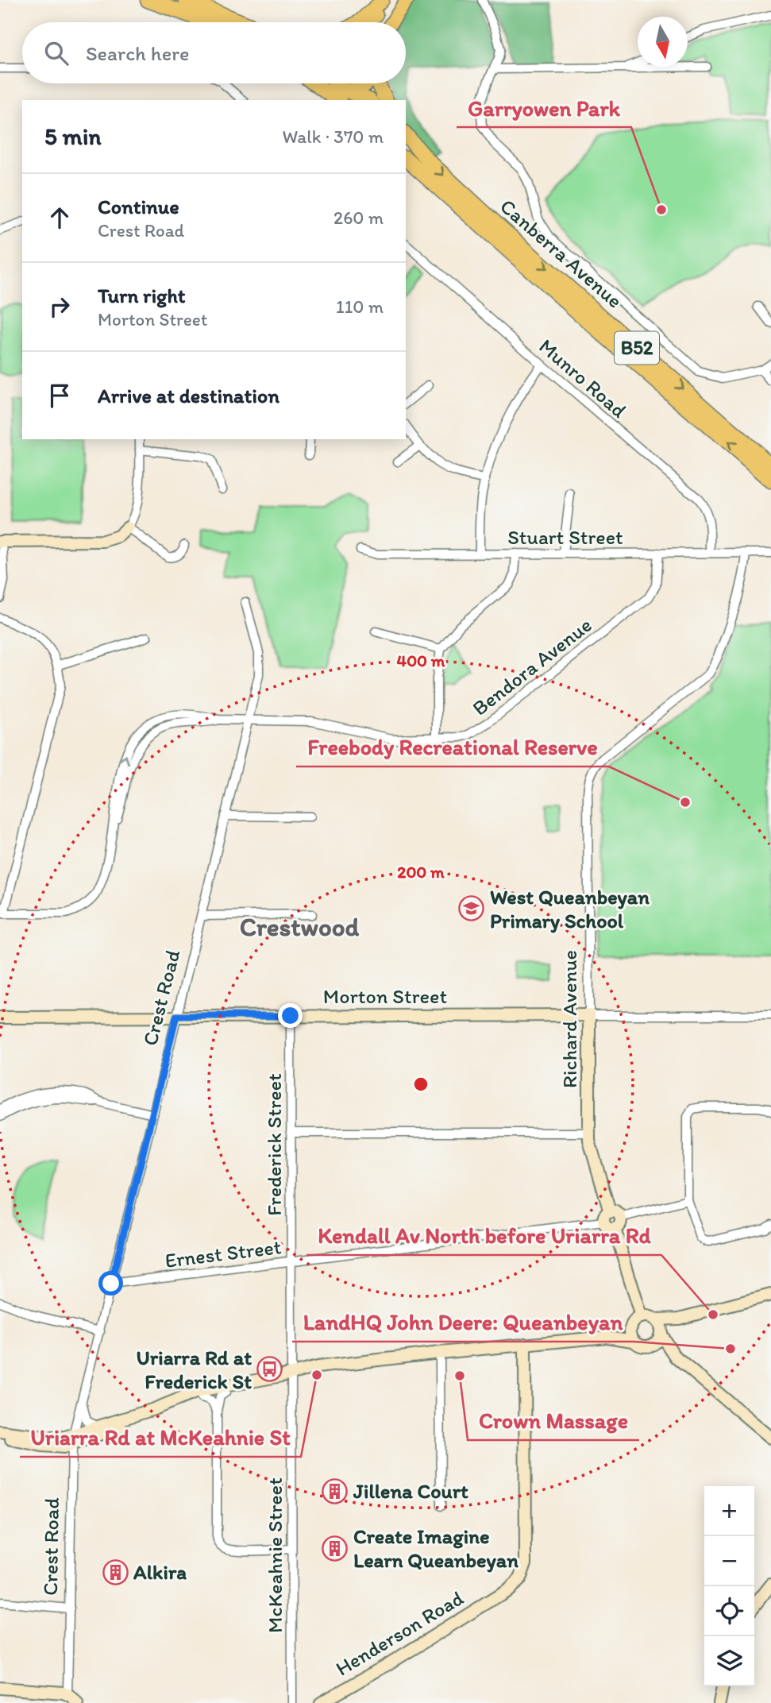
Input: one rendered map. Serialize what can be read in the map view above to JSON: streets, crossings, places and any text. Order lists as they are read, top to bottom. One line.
{"streets":{"highway":["Canberra Avenue","B52"],"street":["Munro Road","Stuart Street","Bendora Avenue","Morton Street","Crest Road","Richard Avenue","Frederick Street","Ernest Street","McKeahnie Street","Henderson Road"]},"crossings":[["Munro Road","Stuart Street"],["Stuart Street","Bendora Avenue"],["Stuart Street","Richard Avenue"],["Bendora Avenue","Crest Road"],["Morton Street","Crest Road"],["Morton Street","Richard Avenue"],["Morton Street","Frederick Street"],["Crest Road","Ernest Street"],["Richard Avenue","Ernest Street"],["Frederick Street","Ernest Street"],["Frederick Street","McKeahnie Street"]],"districts":["Crestwood"],"places":{"other":["Garryowen Park","Freebody Recreational Reserve","Kendall Av North before Uriarra Rd","LandHQ John Deere: Queanbeyan","Uriarra Rd at McKeahnie St","Crown Massage"],"school or university":["West Queanbeyan Primary School"],"bus stop":["Uriarra Rd at Frederick St"],"building":["Jillena Court","Create Imagine Learn Queanbeyan","Alkira"]},"north":"bottom","page":{"search":"Search here","heading":["5 min","Walk · 370 m"],"list":[["Continue","Crest Road","260 m"],["Turn right","Morton Street","110 m"],"Arrive at destination"],"map_buttons":["+","−"]},"rings":["400 m","200 m"]}
